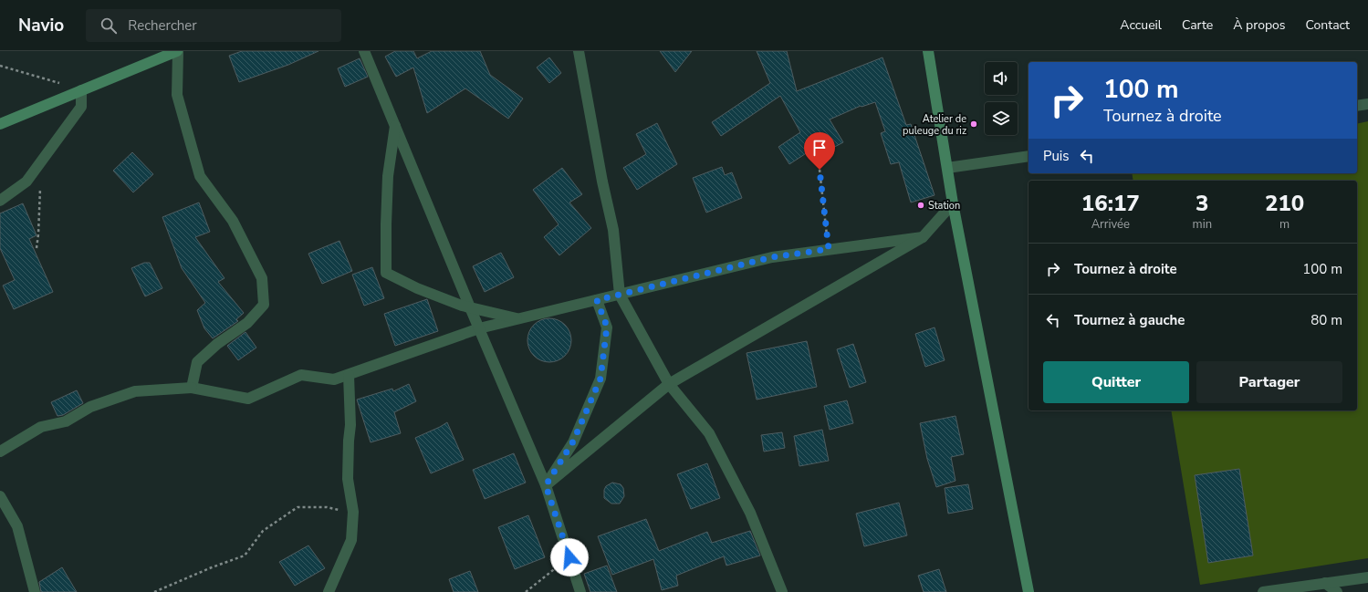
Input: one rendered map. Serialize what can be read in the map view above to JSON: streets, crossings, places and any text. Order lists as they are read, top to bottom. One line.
{"places":["Atelier de puleuge du riz","Station"],"page":{"header":"Navio","search":"Rechercher","nav":["Accueil","Carte","À propos","Contact"],"turn":["100 m","Tournez à droite"],"then":"Puis","eta":["16:17","Arrivée","3","min","210","m"],"list":[{"name":"Tournez à droite","value":"100 m"},{"name":"Tournez à gauche","value":"80 m"}],"buttons":["Quitter","Partager"]}}
